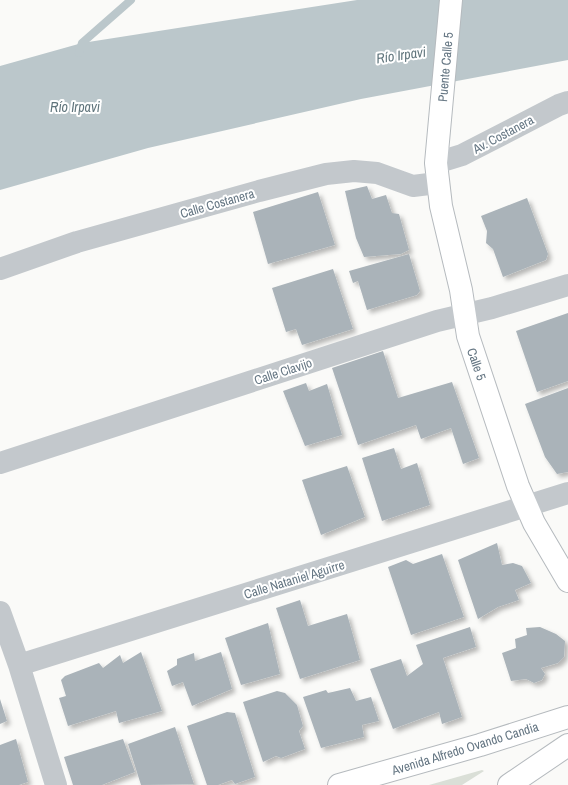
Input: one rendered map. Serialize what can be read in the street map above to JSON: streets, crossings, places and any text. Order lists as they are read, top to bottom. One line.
{"streets":{"main road":["Puente Calle 5","Calle 5","Avenida Alfredo Ovando Candia"],"street":["Av. Costanera","Calle Costanera","Calle Clavijo","Calle Nataniel Aguirre"]},"crossings":[["Puente Calle 5","Calle 5"],["Av. Costanera","Calle Costanera"],["Av. Costanera","Calle 5"],["Calle Costanera","Calle 5"],["Calle 5","Calle Clavijo"],["Calle 5","Calle Nataniel Aguirre"]],"water":["Río Irpavi"]}
